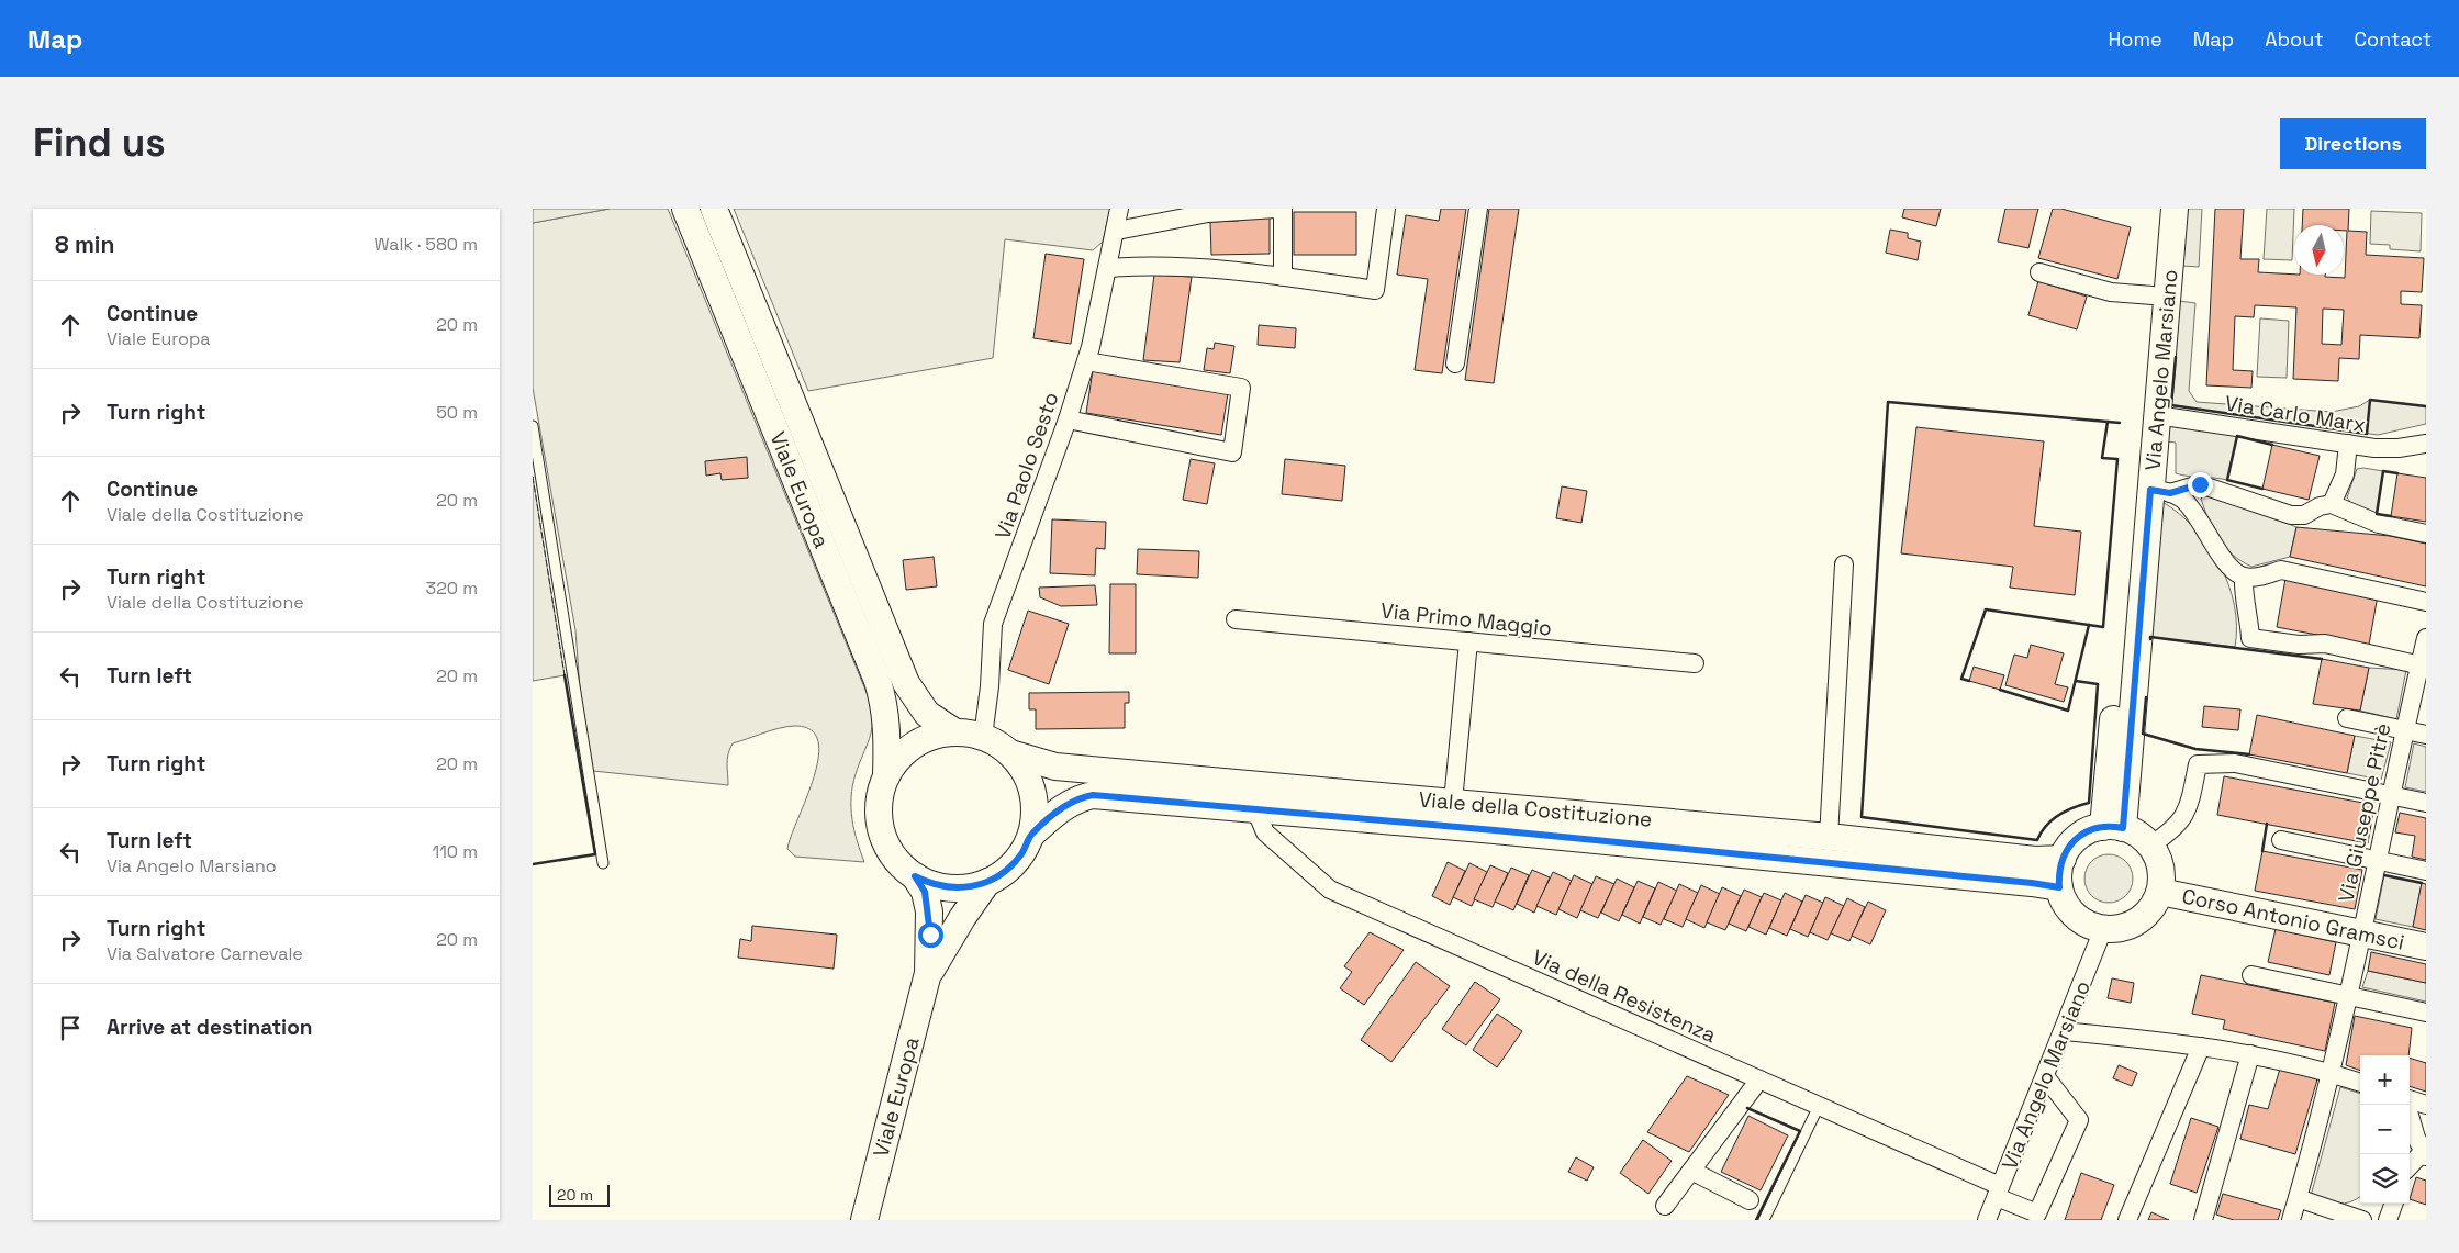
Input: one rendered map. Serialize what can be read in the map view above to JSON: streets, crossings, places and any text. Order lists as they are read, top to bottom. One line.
{"streets":{"street":["Via Angelo Marsiano","Via Carlo Marx","Via Paolo Sesto","Viale Europa","Via Primo Maggio","Viale della Costituzione","Via Giuseppe Pitrè","Corso Antonio Gramsci","Via della Resistenza"]},"crossings":[["Via Angelo Marsiano","Via Carlo Marx"],["Via Angelo Marsiano","Viale della Costituzione"],["Via Angelo Marsiano","Corso Antonio Gramsci"],["Via Angelo Marsiano","Via della Resistenza"],["Via Paolo Sesto","Viale Europa"],["Via Paolo Sesto","Viale della Costituzione"],["Viale Europa","Viale della Costituzione"],["Viale della Costituzione","Corso Antonio Gramsci"],["Viale della Costituzione","Via della Resistenza"],["Via Giuseppe Pitrè","Corso Antonio Gramsci"]],"scale_bar":"20 m","north":"bottom","page":{"header":"Map","nav":["Home","Map","About","Contact"],"buttons":"Directions","title":"Find us","heading":["8 min","Walk · 580 m"],"list":[["Continue","Viale Europa","20 m"],["Turn right","50 m"],["Continue","Viale della Costituzione","20 m"],["Turn right","Viale della Costituzione","320 m"],["Turn left","20 m"],["Turn right","20 m"],["Turn left","Via Angelo Marsiano","110 m"],["Turn right","Via Salvatore Carnevale","20 m"],"Arrive at destination"],"map_buttons":["+","−"],"scale":"20 m"}}
